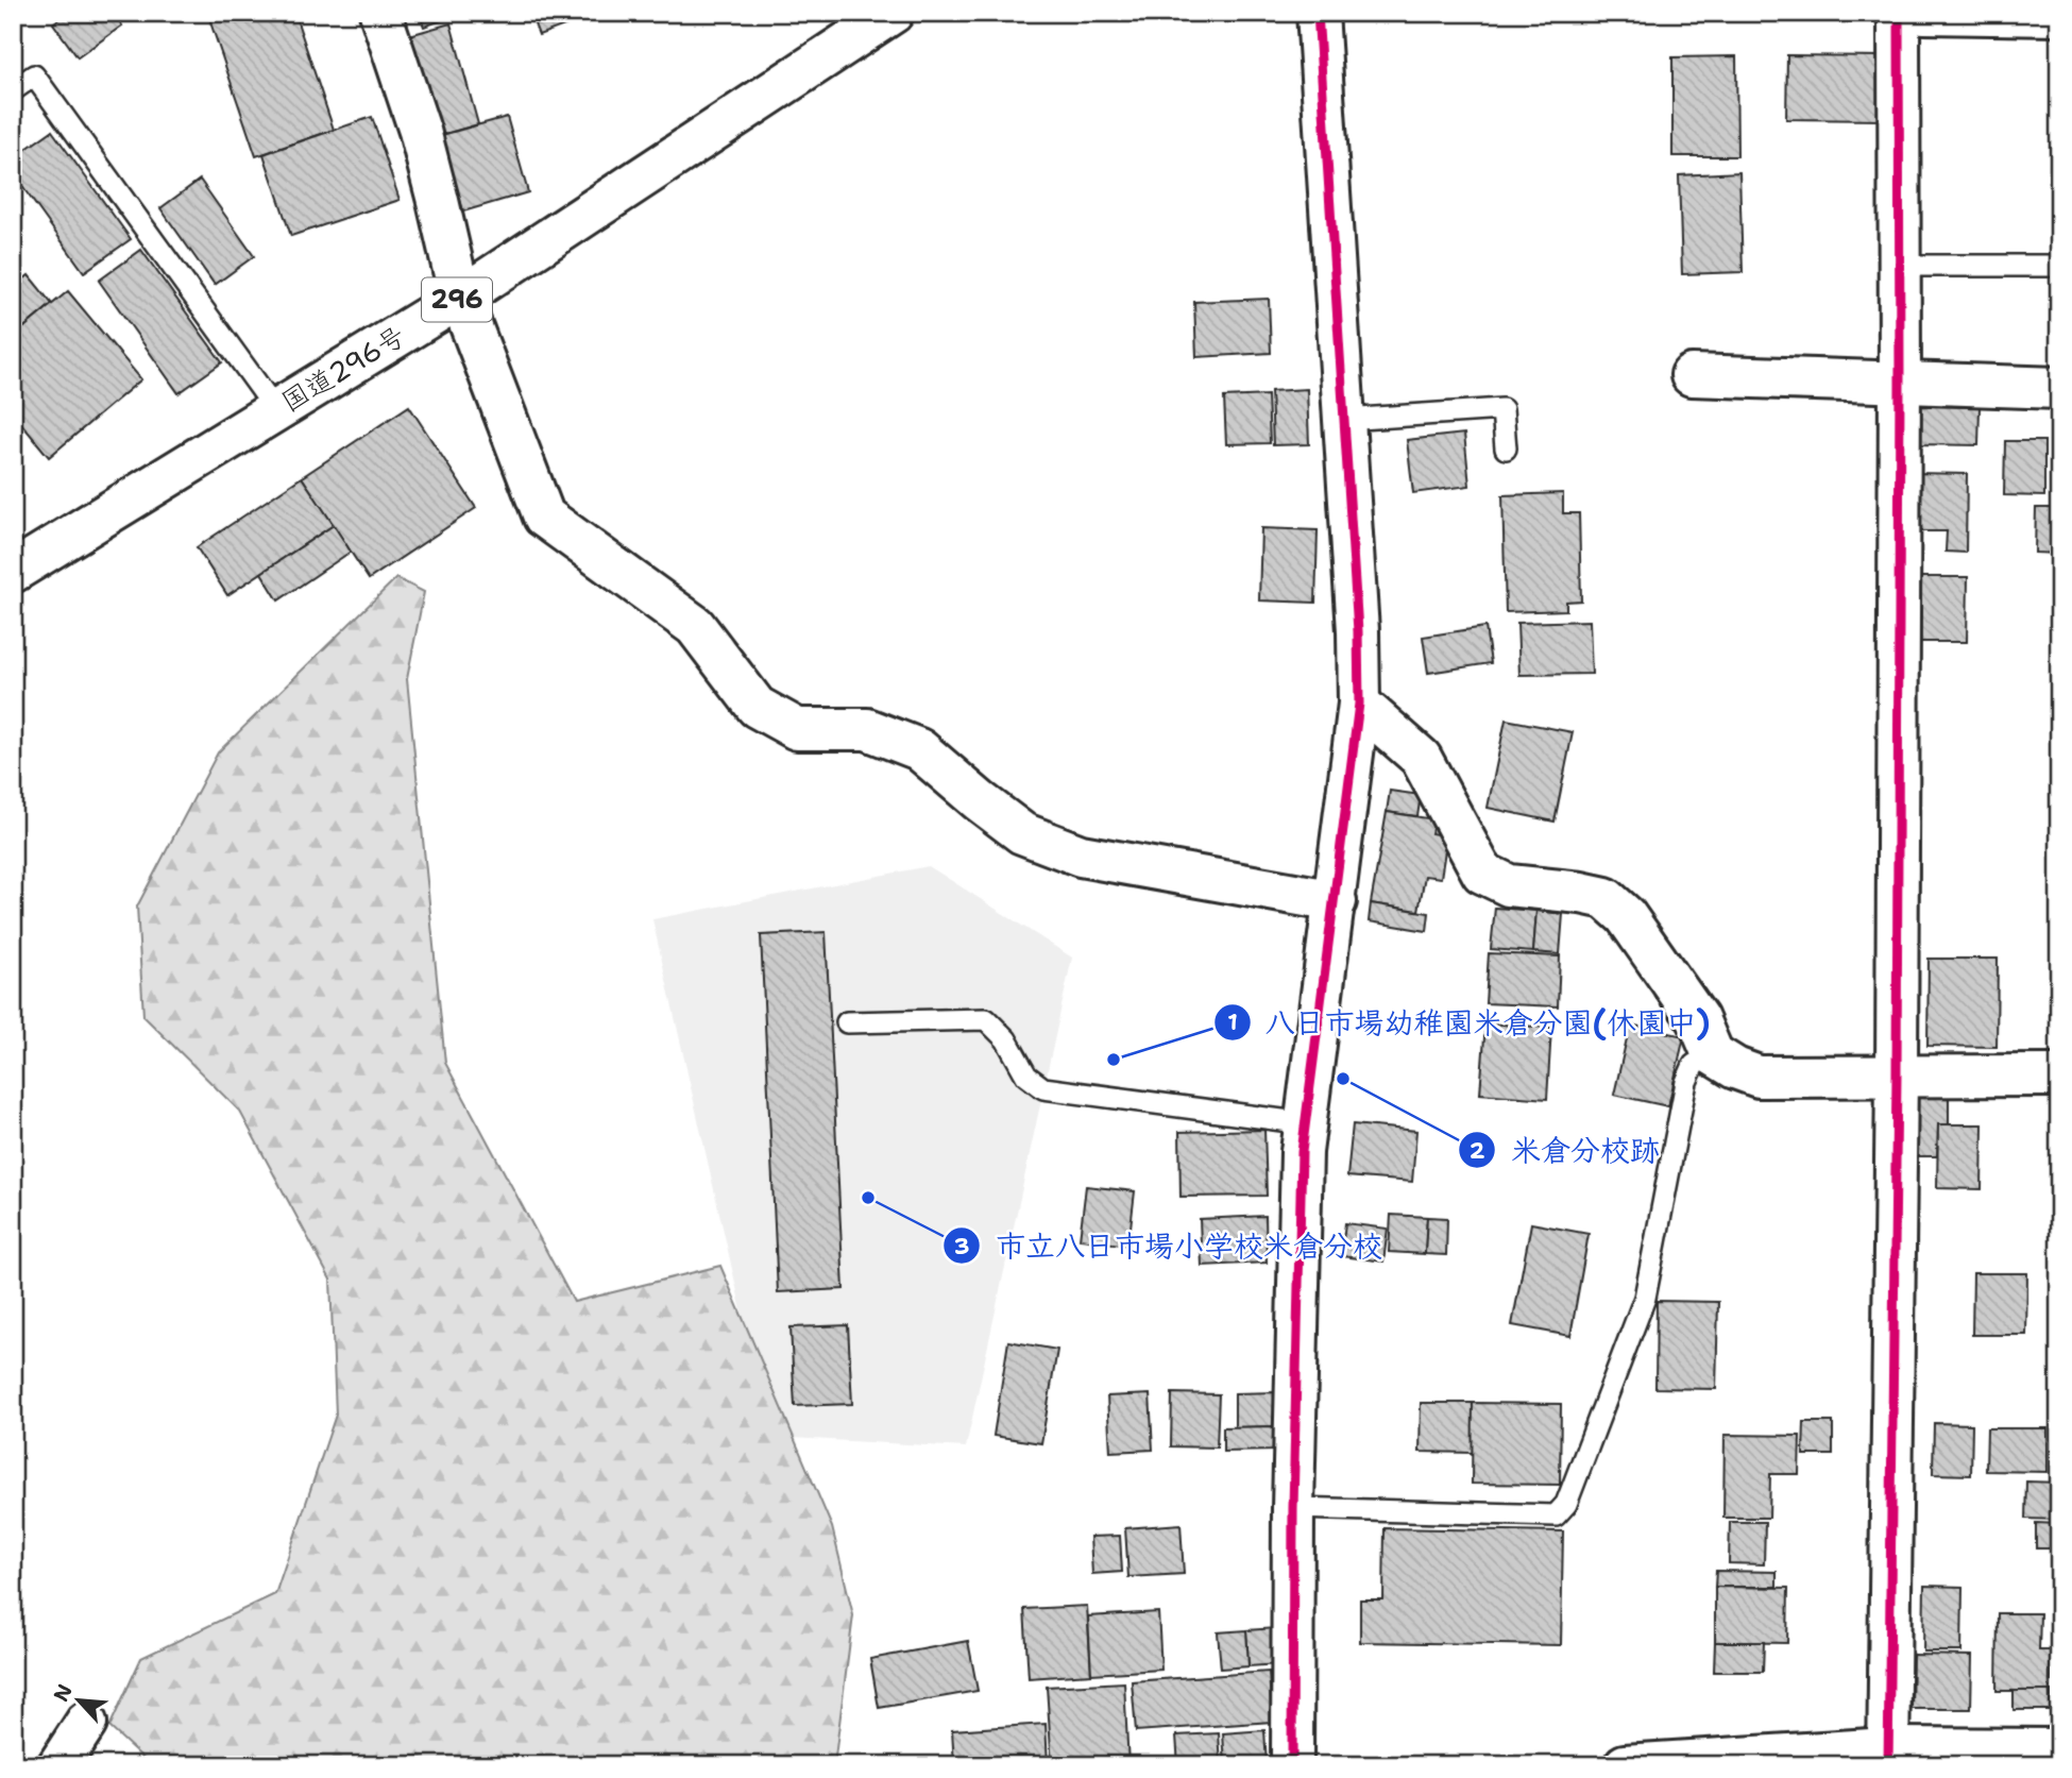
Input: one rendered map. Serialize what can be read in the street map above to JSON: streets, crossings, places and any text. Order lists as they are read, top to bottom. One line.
{"streets":{"main road":["296","国道296号"]},"places":["八日市場幼稚園米倉分園(休園中)","米倉分校跡","市立八日市場小学校米倉分校"],"north":"top left"}
